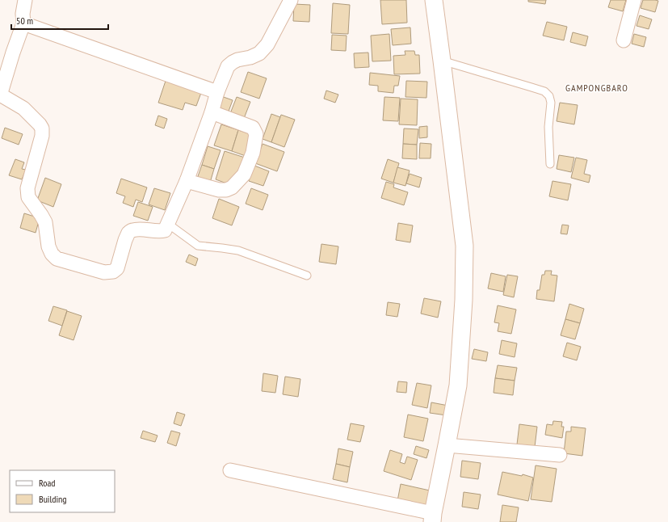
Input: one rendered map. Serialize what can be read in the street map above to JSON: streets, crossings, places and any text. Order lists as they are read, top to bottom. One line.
{"districts":["GAMPONGBARO"],"legend":["Road","Building"],"scale_bar":"50 m"}
